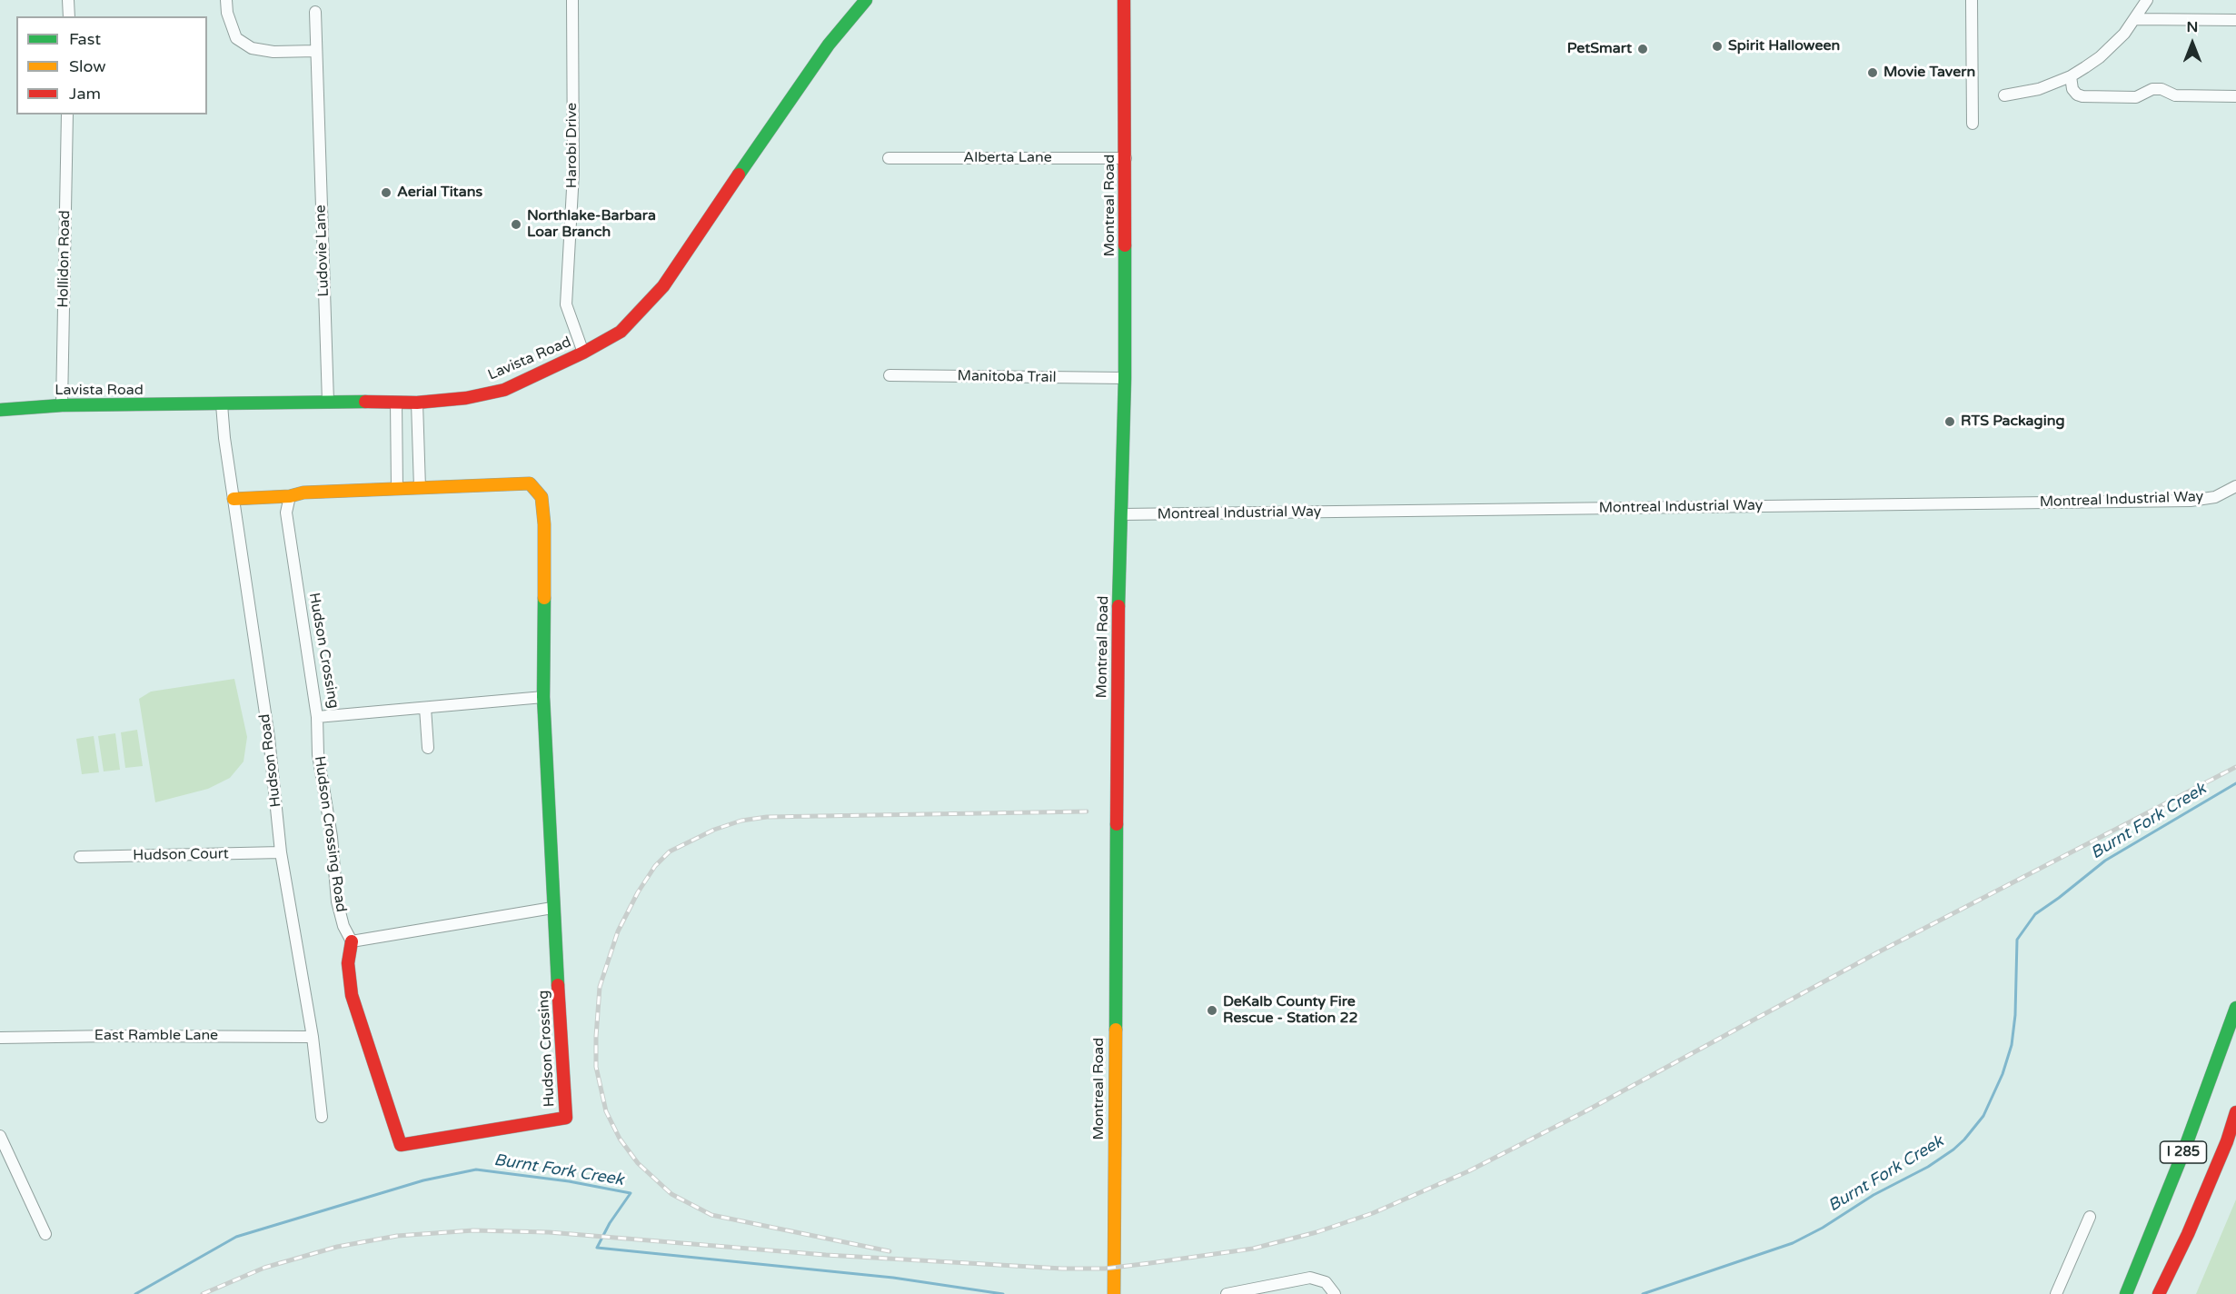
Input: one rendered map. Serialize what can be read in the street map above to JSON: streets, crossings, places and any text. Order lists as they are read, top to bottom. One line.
{"streets":{"main road":["Montreal Road","Lavista Road","Hudson Crossing","I 285"],"street":["Harobi Drive","Alberta Lane","Ludovie Lane","Hollidon Road","Manitoba Trail","Montreal Industrial Way","Hudson Road","Hudson Crossing Road","Hudson Court","East Ramble Lane"]},"crossings":[["Harobi Drive","Lavista Road"],["Alberta Lane","Montreal Road"],["Montreal Road","Manitoba Trail"],["Montreal Road","Montreal Industrial Way"],["Ludovie Lane","Lavista Road"],["Hollidon Road","Lavista Road"],["Lavista Road","Hudson Road"],["Hudson Crossing","Hudson Road"],["Hudson Crossing","Hudson Crossing Road"],["Hudson Road","Hudson Court"],["Hudson Road","East Ramble Lane"]],"water":["Burnt Fork Creek"],"places":["Spirit Halloween","PetSmart","Movie Tavern","Aerial Titans","Northlake-Barbara Loar Branch","RTS Packaging","DeKalb County Fire Rescue - Station 22"],"legend":["Fast","Slow","Jam"],"north":"top"}
